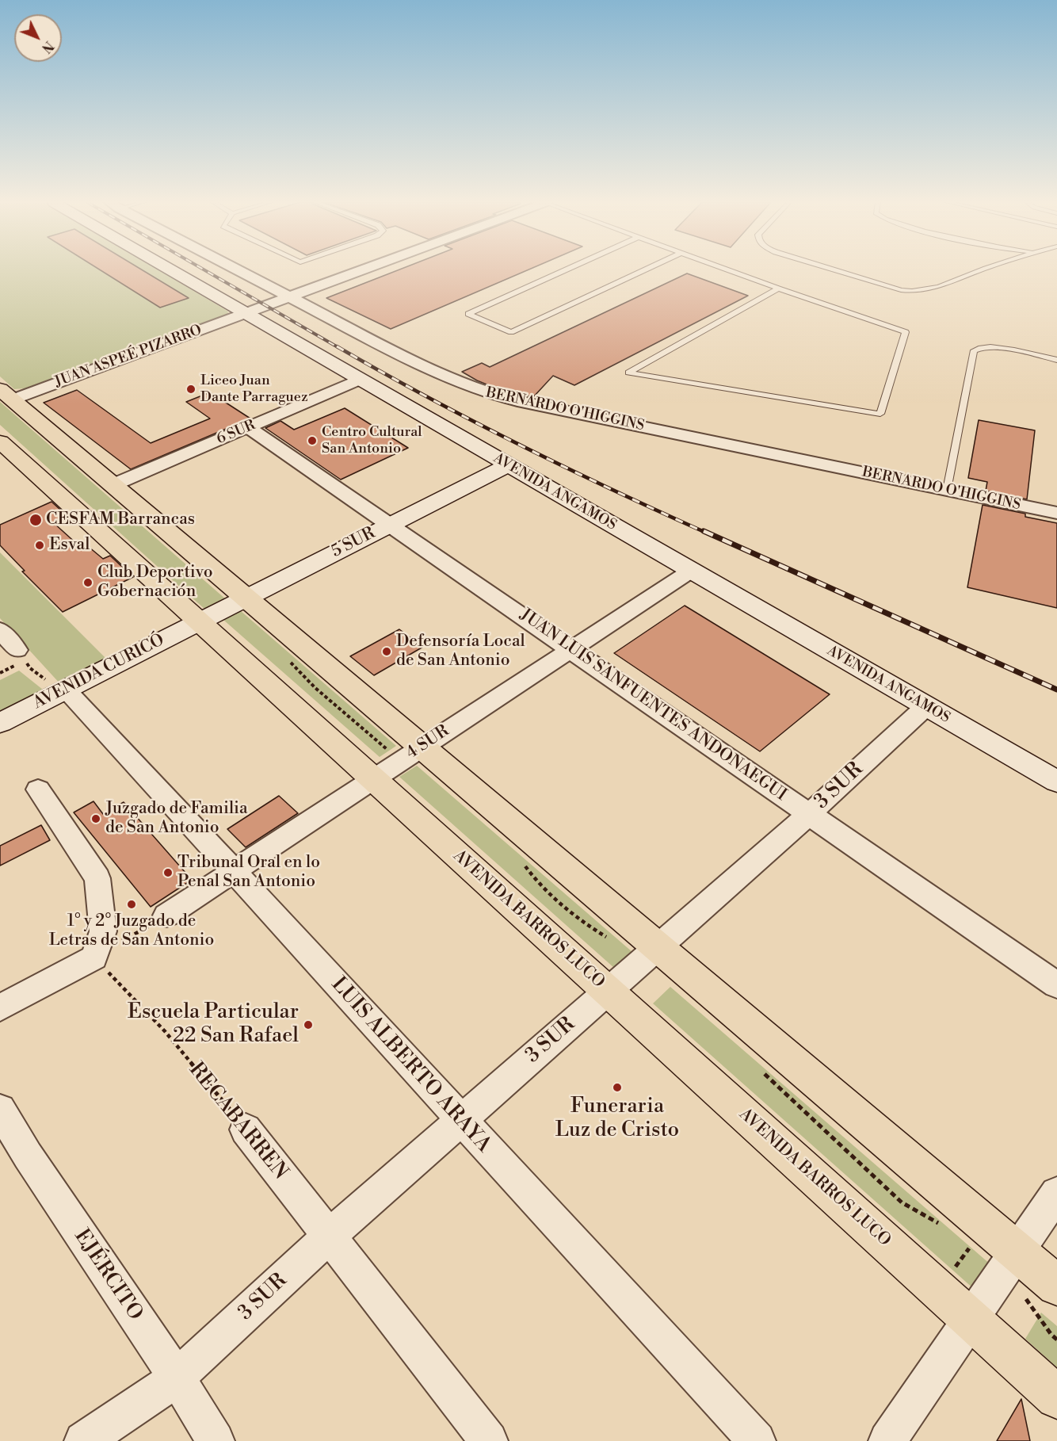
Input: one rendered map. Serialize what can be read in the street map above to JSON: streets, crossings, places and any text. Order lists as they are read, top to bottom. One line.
{"streets":{"main road":["AVENIDA BARROS LUCO"],"street":["JUAN ASPEÉ PIZARRO","BERNARDO O'HIGGINS","6 SUR","AVENIDA ANGAMOS","5 SUR","AVENIDA CURICÓ","JUAN LUIS SANFUENTES ANDONAEGUI","4 SUR","3 SUR","LUIS ALBERTO ARAYA","RECABARREN","EJÉRCITO"]},"crossings":[["JUAN ASPEÉ PIZARRO","BERNARDO O'HIGGINS"],["JUAN ASPEÉ PIZARRO","AVENIDA ANGAMOS"],["6 SUR","AVENIDA ANGAMOS"],["6 SUR","JUAN LUIS SANFUENTES ANDONAEGUI"],["AVENIDA ANGAMOS","5 SUR"],["AVENIDA ANGAMOS","4 SUR"],["AVENIDA ANGAMOS","3 SUR"],["5 SUR","AVENIDA CURICÓ"],["5 SUR","JUAN LUIS SANFUENTES ANDONAEGUI"],["5 SUR","AVENIDA BARROS LUCO"],["AVENIDA CURICÓ","AVENIDA BARROS LUCO"],["AVENIDA CURICÓ","LUIS ALBERTO ARAYA"],["JUAN LUIS SANFUENTES ANDONAEGUI","4 SUR"],["JUAN LUIS SANFUENTES ANDONAEGUI","3 SUR"],["4 SUR","AVENIDA BARROS LUCO"],["4 SUR","LUIS ALBERTO ARAYA"],["3 SUR","AVENIDA BARROS LUCO"],["3 SUR","LUIS ALBERTO ARAYA"],["3 SUR","RECABARREN"],["3 SUR","EJÉRCITO"]],"places":["Liceo Juan Dante Parraguez","Centro Cultural San Antonio","CESFAM Barrancas","Esval","Club Deportivo Gobernación","Defensoría Local de San Antonio","Juzgado de Familia de San Antonio","Tribunal Oral en lo Penal San Antonio","1° y 2° Juzgado de Letras de San Antonio","Escuela Particular 22 San Rafael","Funeraria Luz de Cristo"],"north":"bottom right"}
